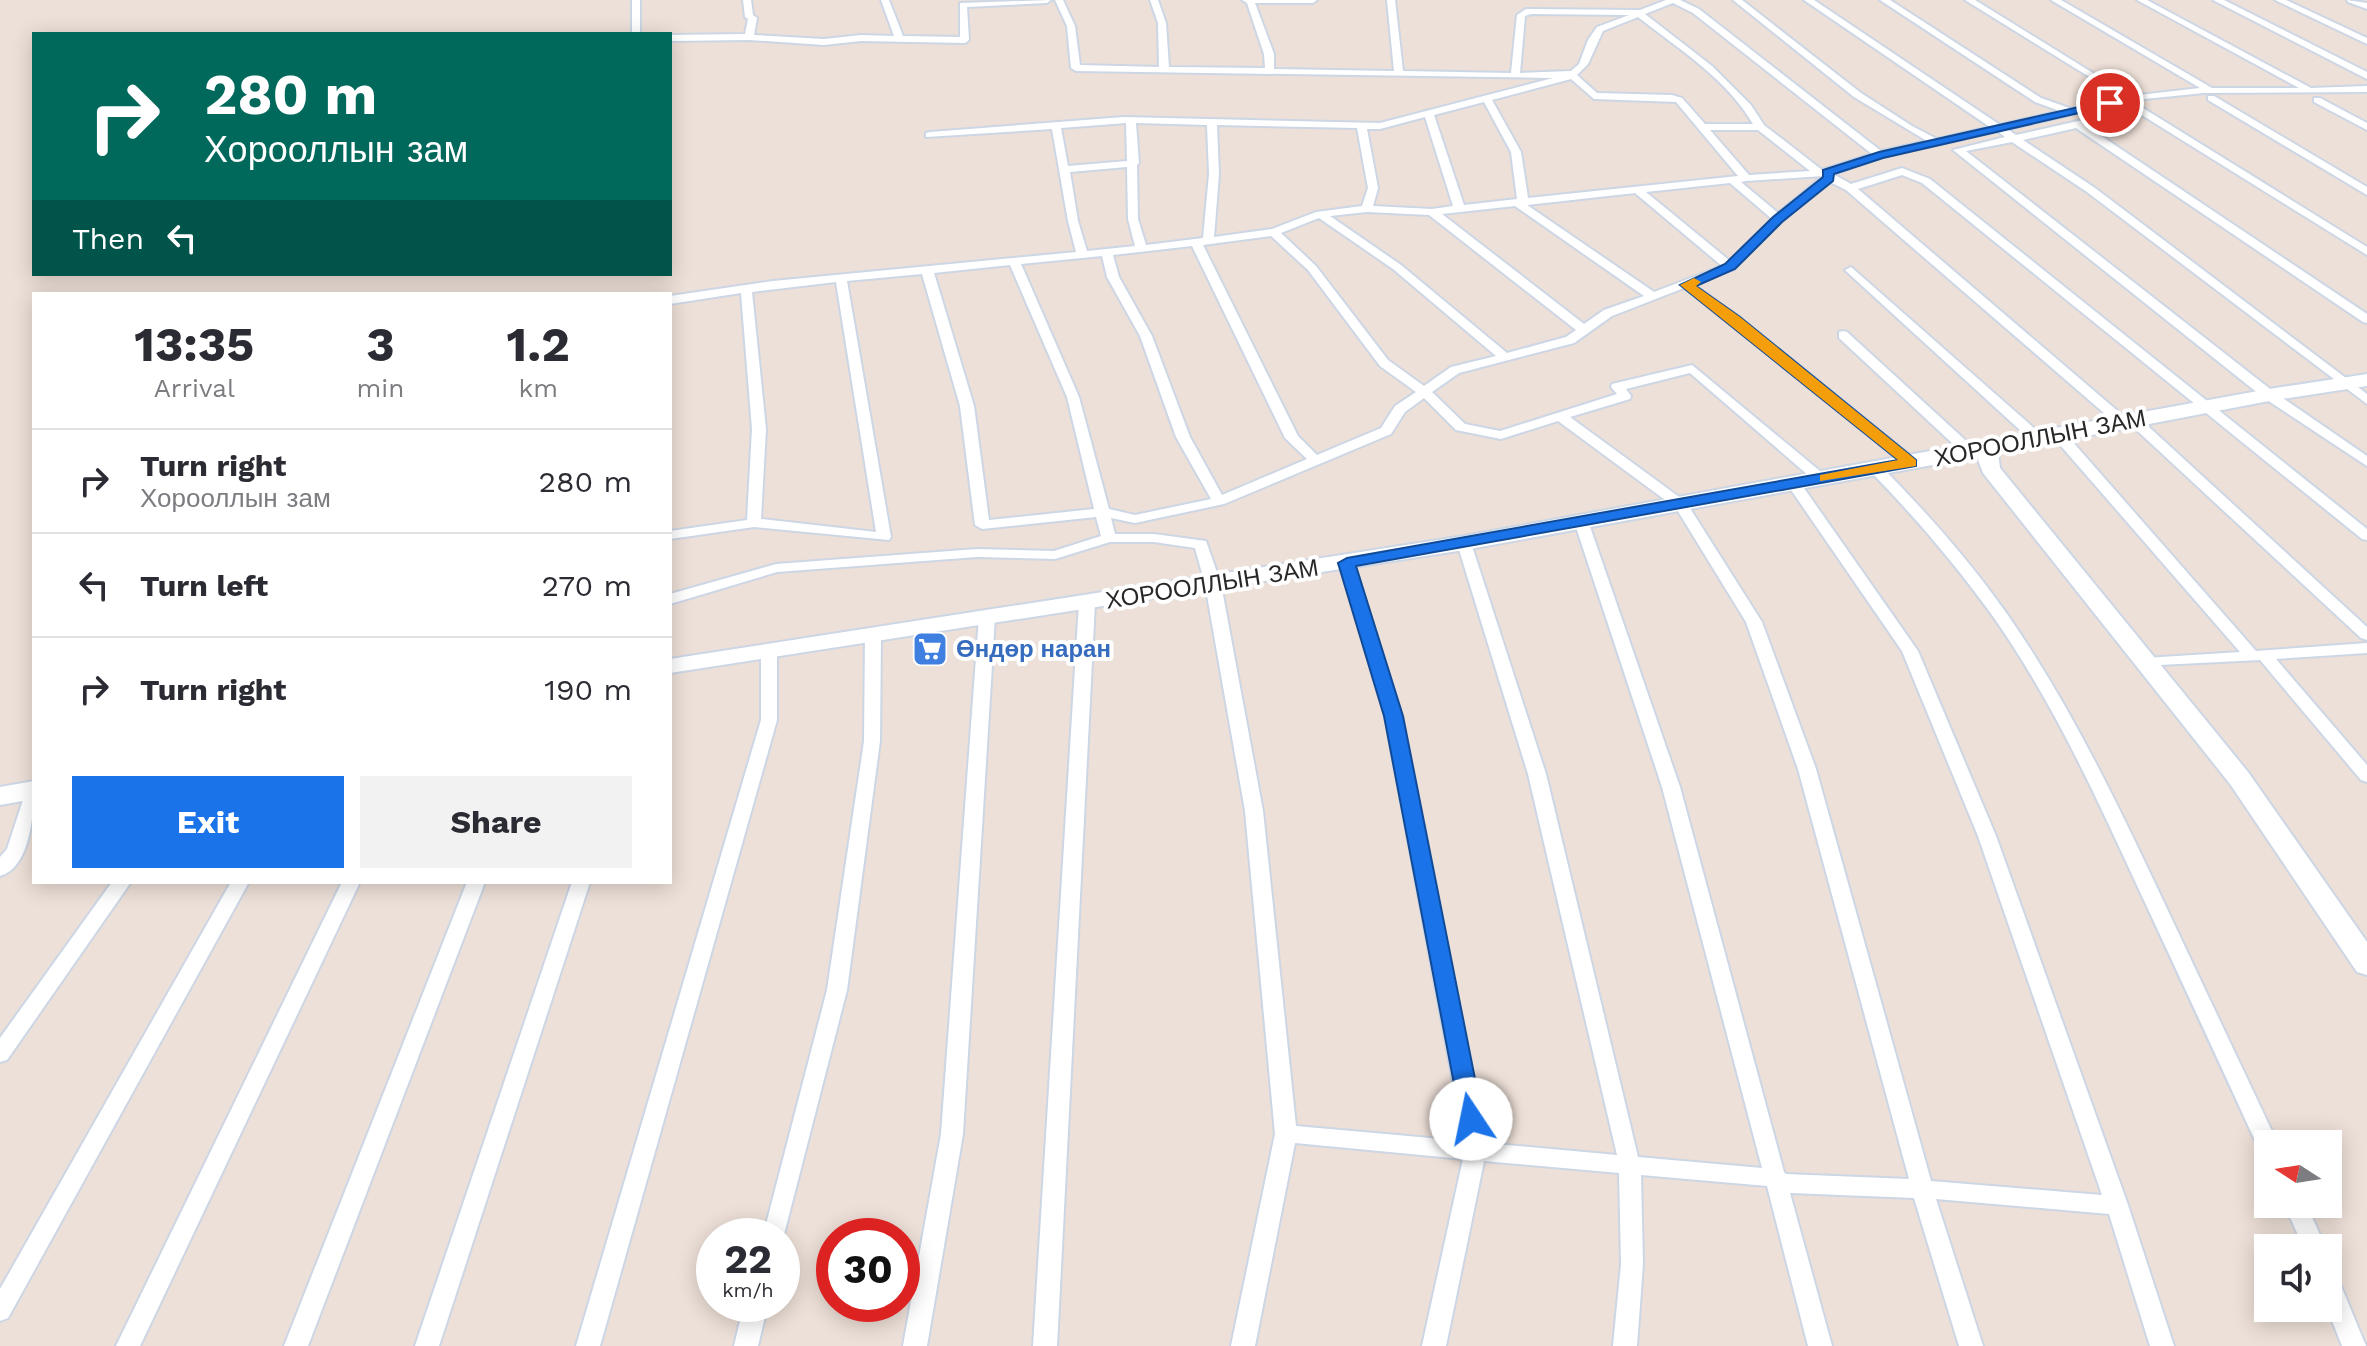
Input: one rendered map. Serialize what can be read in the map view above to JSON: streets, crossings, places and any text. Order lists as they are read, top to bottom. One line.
{"streets":{"street":["ХОРООЛЛЫН ЗАМ"]},"places":{"supermarket":["Өндөр наран"]},"north":"left","page":{"turn":["280 m","Хорооллын зам"],"then":"Then","eta":["13:35","Arrival","3","min","1.2","km"],"list":[{"name":"Turn right","note":"Хорооллын зам","value":"280 m"},{"name":"Turn left","value":"270 m"},{"name":"Turn right","value":"190 m"}],"buttons":["Exit","Share"],"speed":"22 km/h","limit":"30"}}
